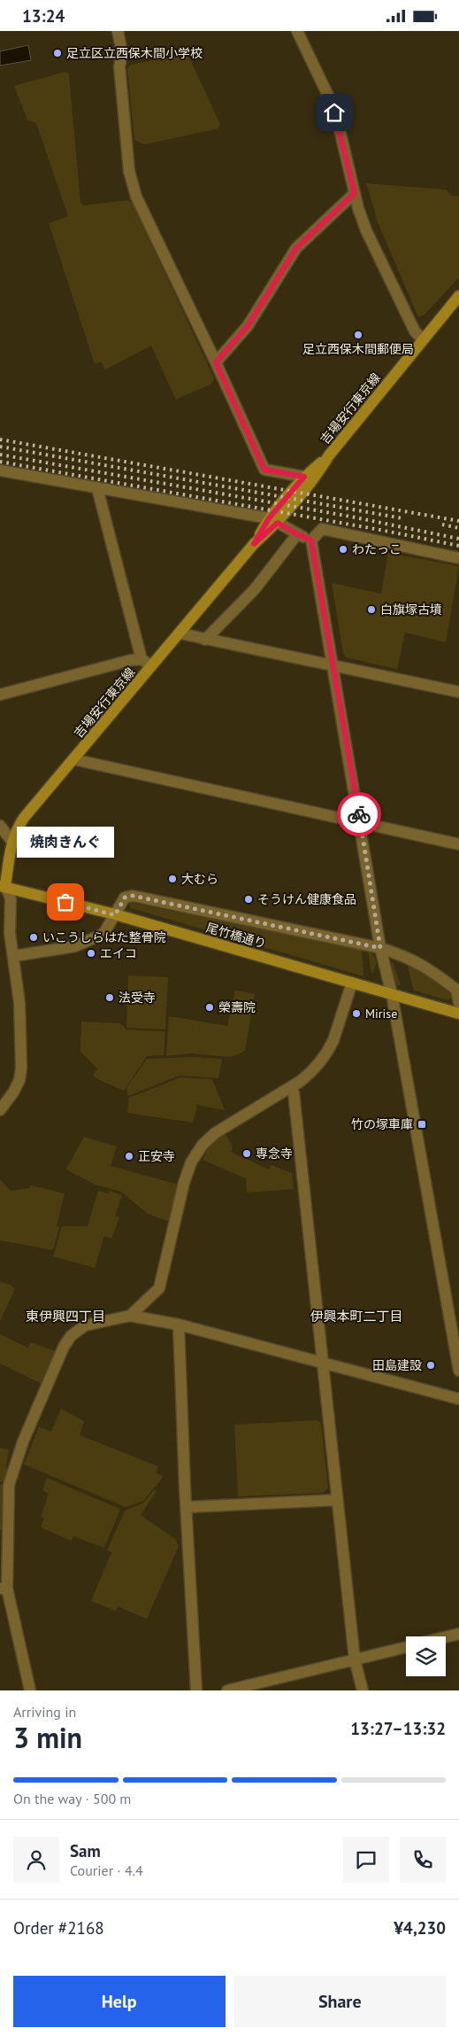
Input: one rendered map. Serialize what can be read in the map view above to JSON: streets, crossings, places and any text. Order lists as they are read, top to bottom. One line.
{"streets":{"main road":["吉場安行東京線","尾竹橋通り"]},"crossings":[["吉場安行東京線","尾竹橋通り"]],"districts":["東伊興四丁目","伊興本町二丁目"],"places":{"other":["足立区立西保木間小学校","足立西保木間郵便局","わたっこ","白旗塚古墳","大むら","そうけん健康食品","焼肉きんぐ","いこうしらはた整骨院","エイコ","法受寺","榮壽院","Mirise","専念寺","正安寺","田島建設"],"transit":["竹の塚車庫"]},"page":{"status":"13:24","bubble":"焼肉きんぐ","heading":["3 min","Arriving in","13:27–13:32"],"panel":["Sam","Courier · 4.4","Order #2168","¥4,230"],"bar":"On the way · 500 m","buttons":["Help","Share"]}}
